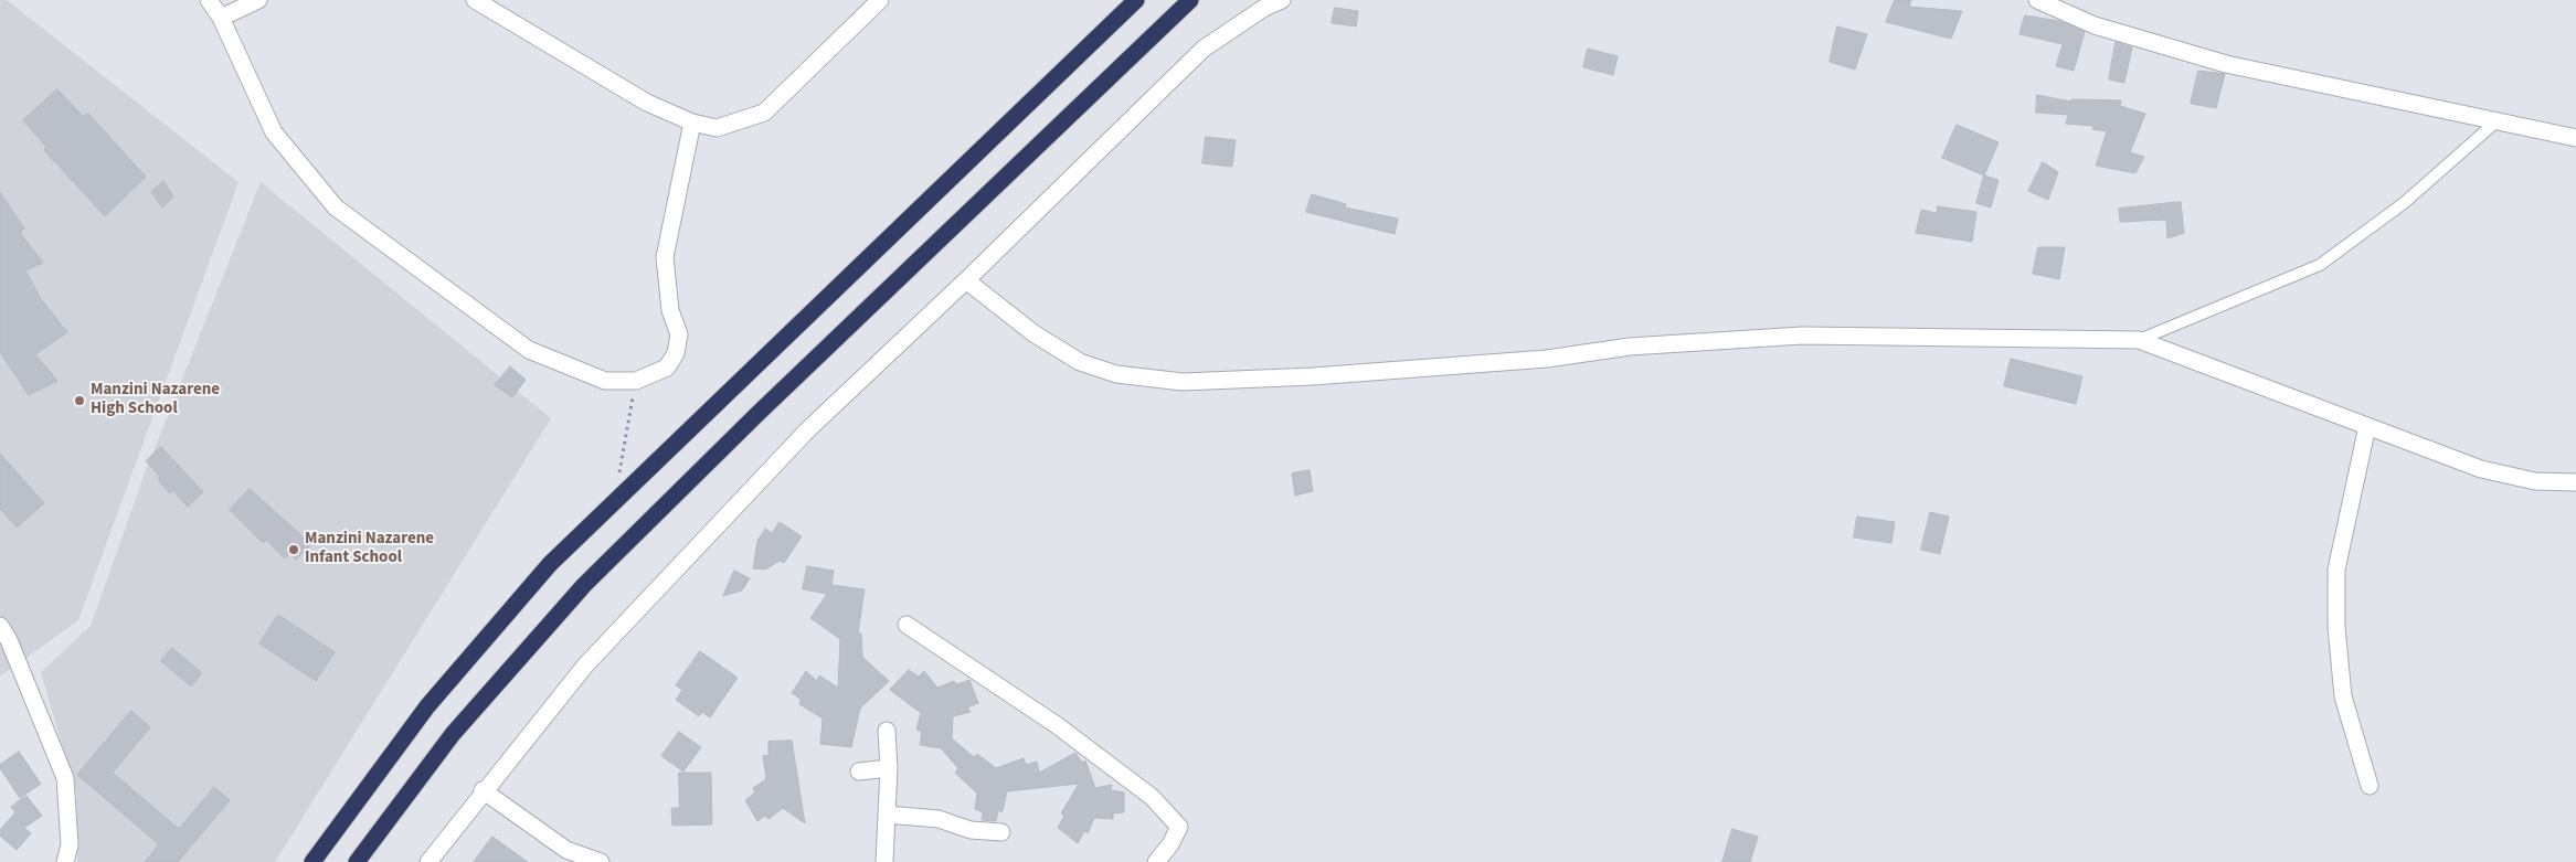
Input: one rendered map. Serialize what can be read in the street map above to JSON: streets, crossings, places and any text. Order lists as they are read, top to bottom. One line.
{"places":["Manzini Nazarene High School","Manzini Nazarene Infant School"]}
